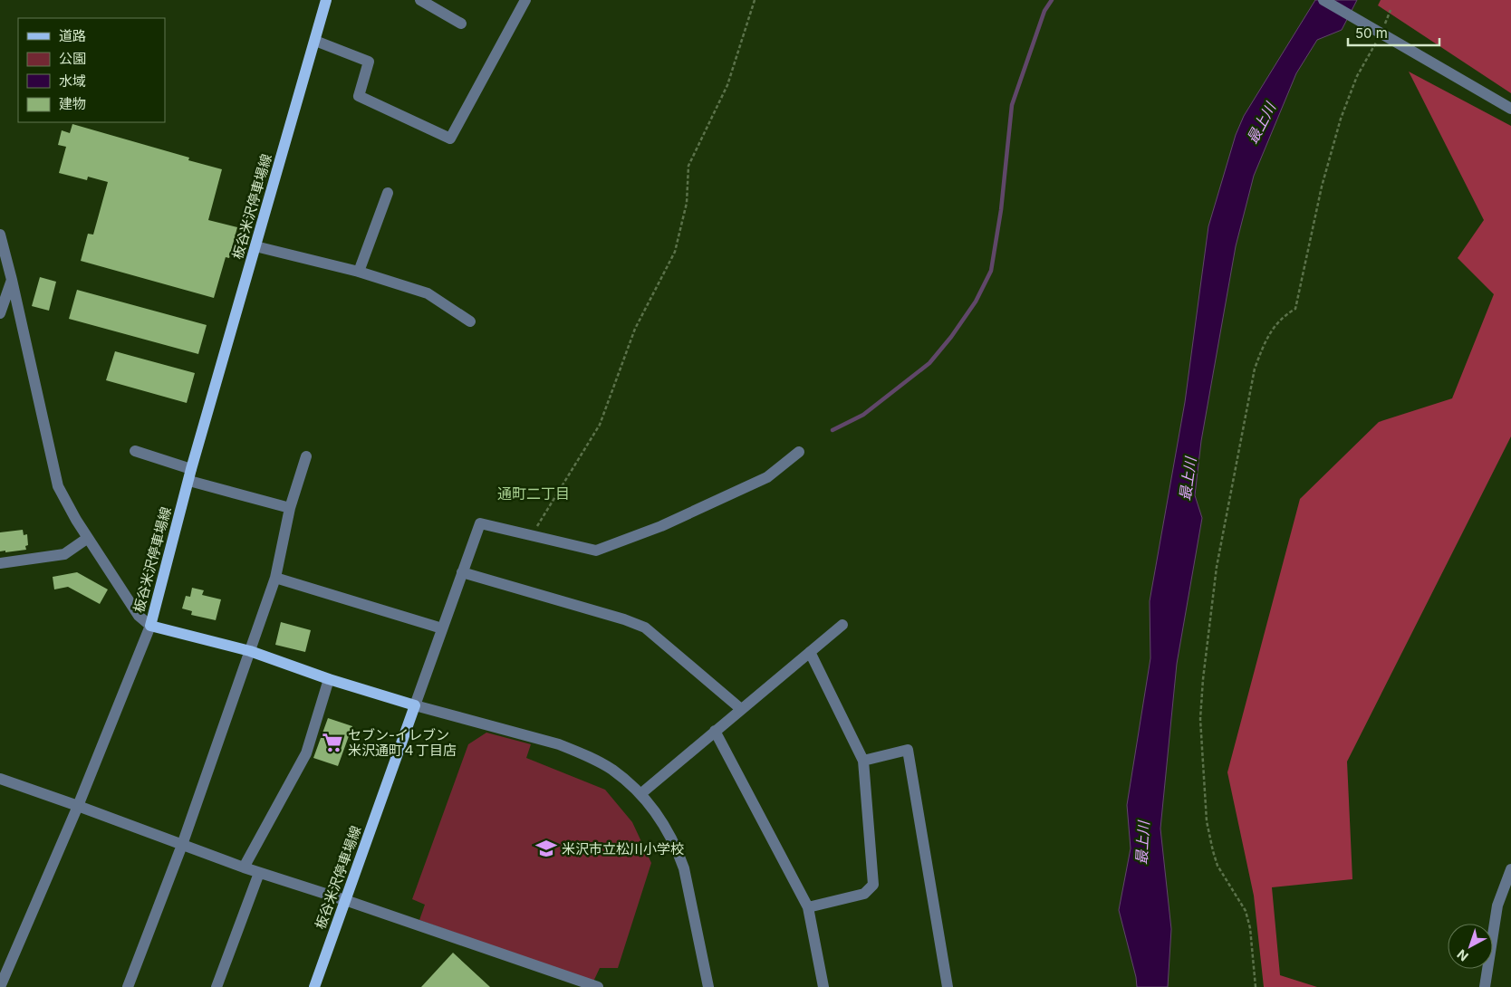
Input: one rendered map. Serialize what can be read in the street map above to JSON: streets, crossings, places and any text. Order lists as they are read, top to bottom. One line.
{"streets":{"main road":["板谷米沢停車場線"]},"districts":["通町二丁目"],"water":["最上川"],"places":{"supermarket":["セブン-イレブン 米沢通町４丁目店"],"school or university":["米沢市立松川小学校"]},"legend":["道路","公園","水域","建物"],"scale_bar":"50 m","north":"bottom left"}
